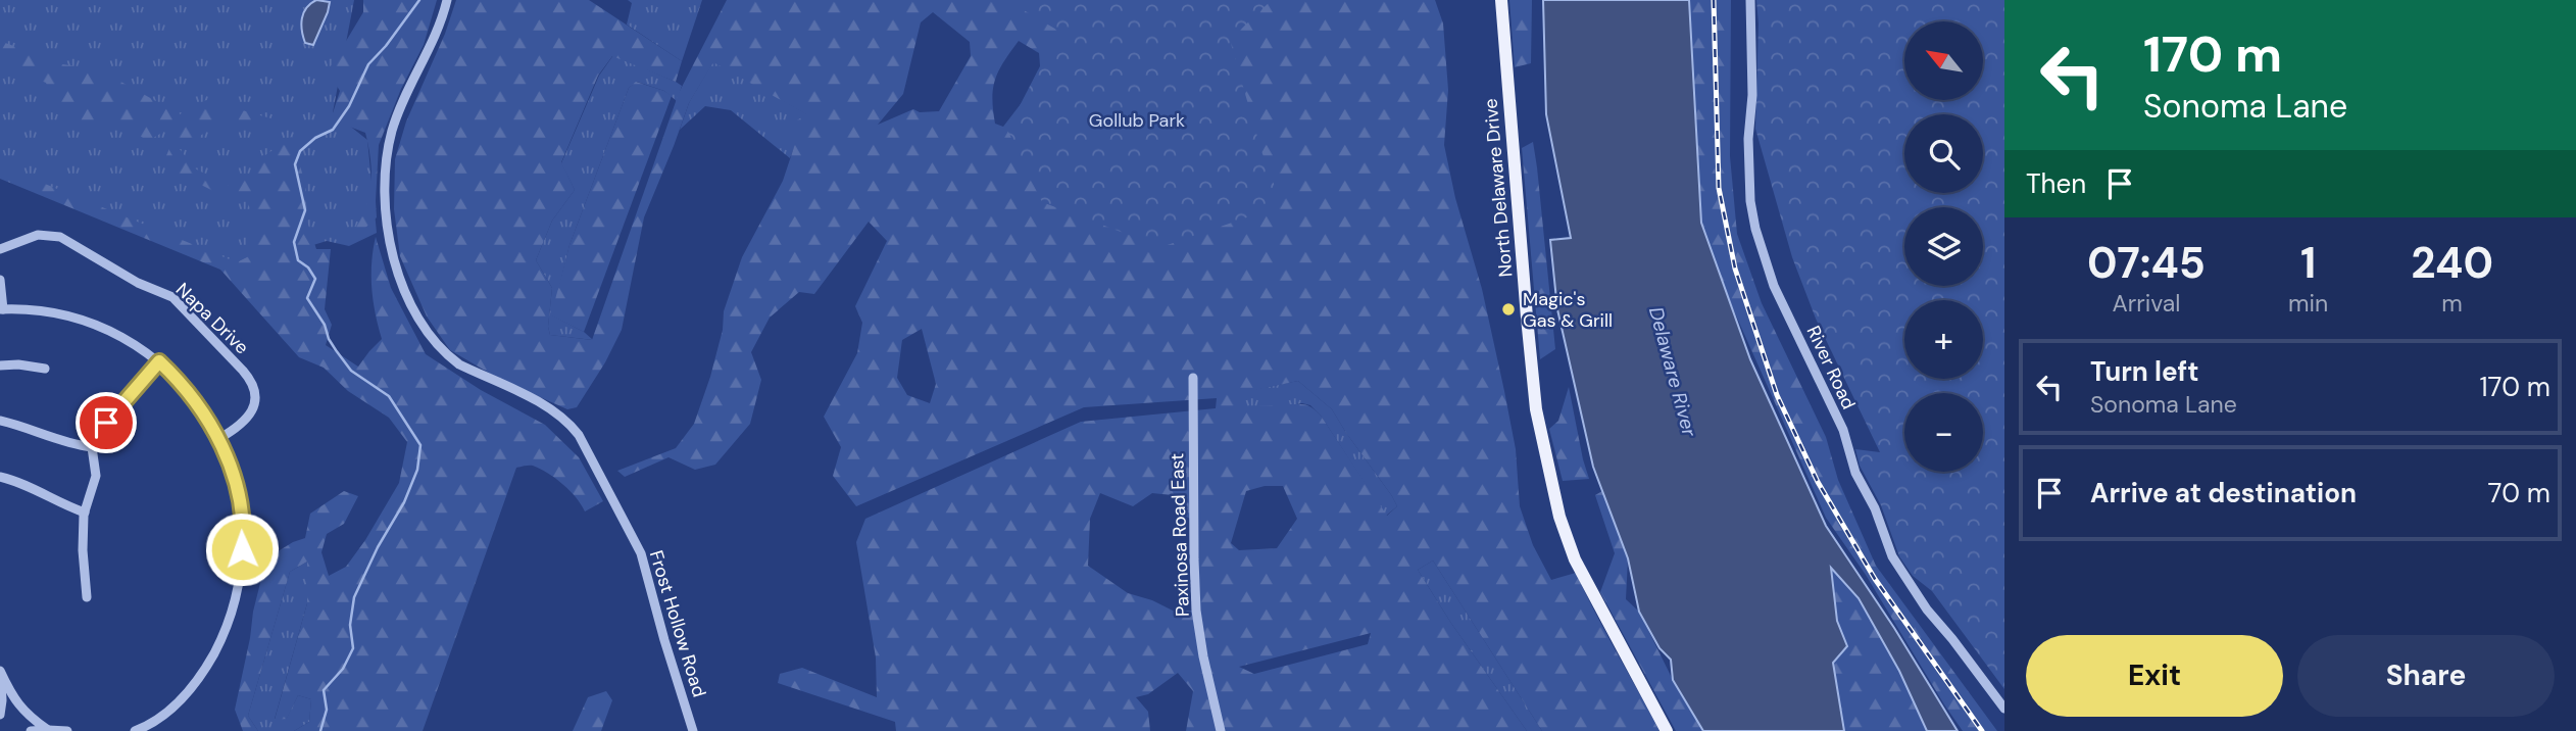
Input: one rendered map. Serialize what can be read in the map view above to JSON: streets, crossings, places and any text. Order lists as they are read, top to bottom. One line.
{"streets":{"main road":["North Delaware Drive"],"street":["Napa Drive","River Road","Paxinosa Road East","Frost Hollow Road"]},"water":["Delaware River"],"parks":["Gollub Park"],"places":["Magic's Gas & Grill"],"north":"top left","page":{"turn":["170 m","Sonoma Lane"],"map_buttons":["+","−"],"then":"Then","eta":["07:45","Arrival","1","min","240","m"],"list":[{"name":"Turn left","note":"Sonoma Lane","value":"170 m"},{"name":"Arrive at destination","value":"70 m"}],"buttons":["Exit","Share"]}}
